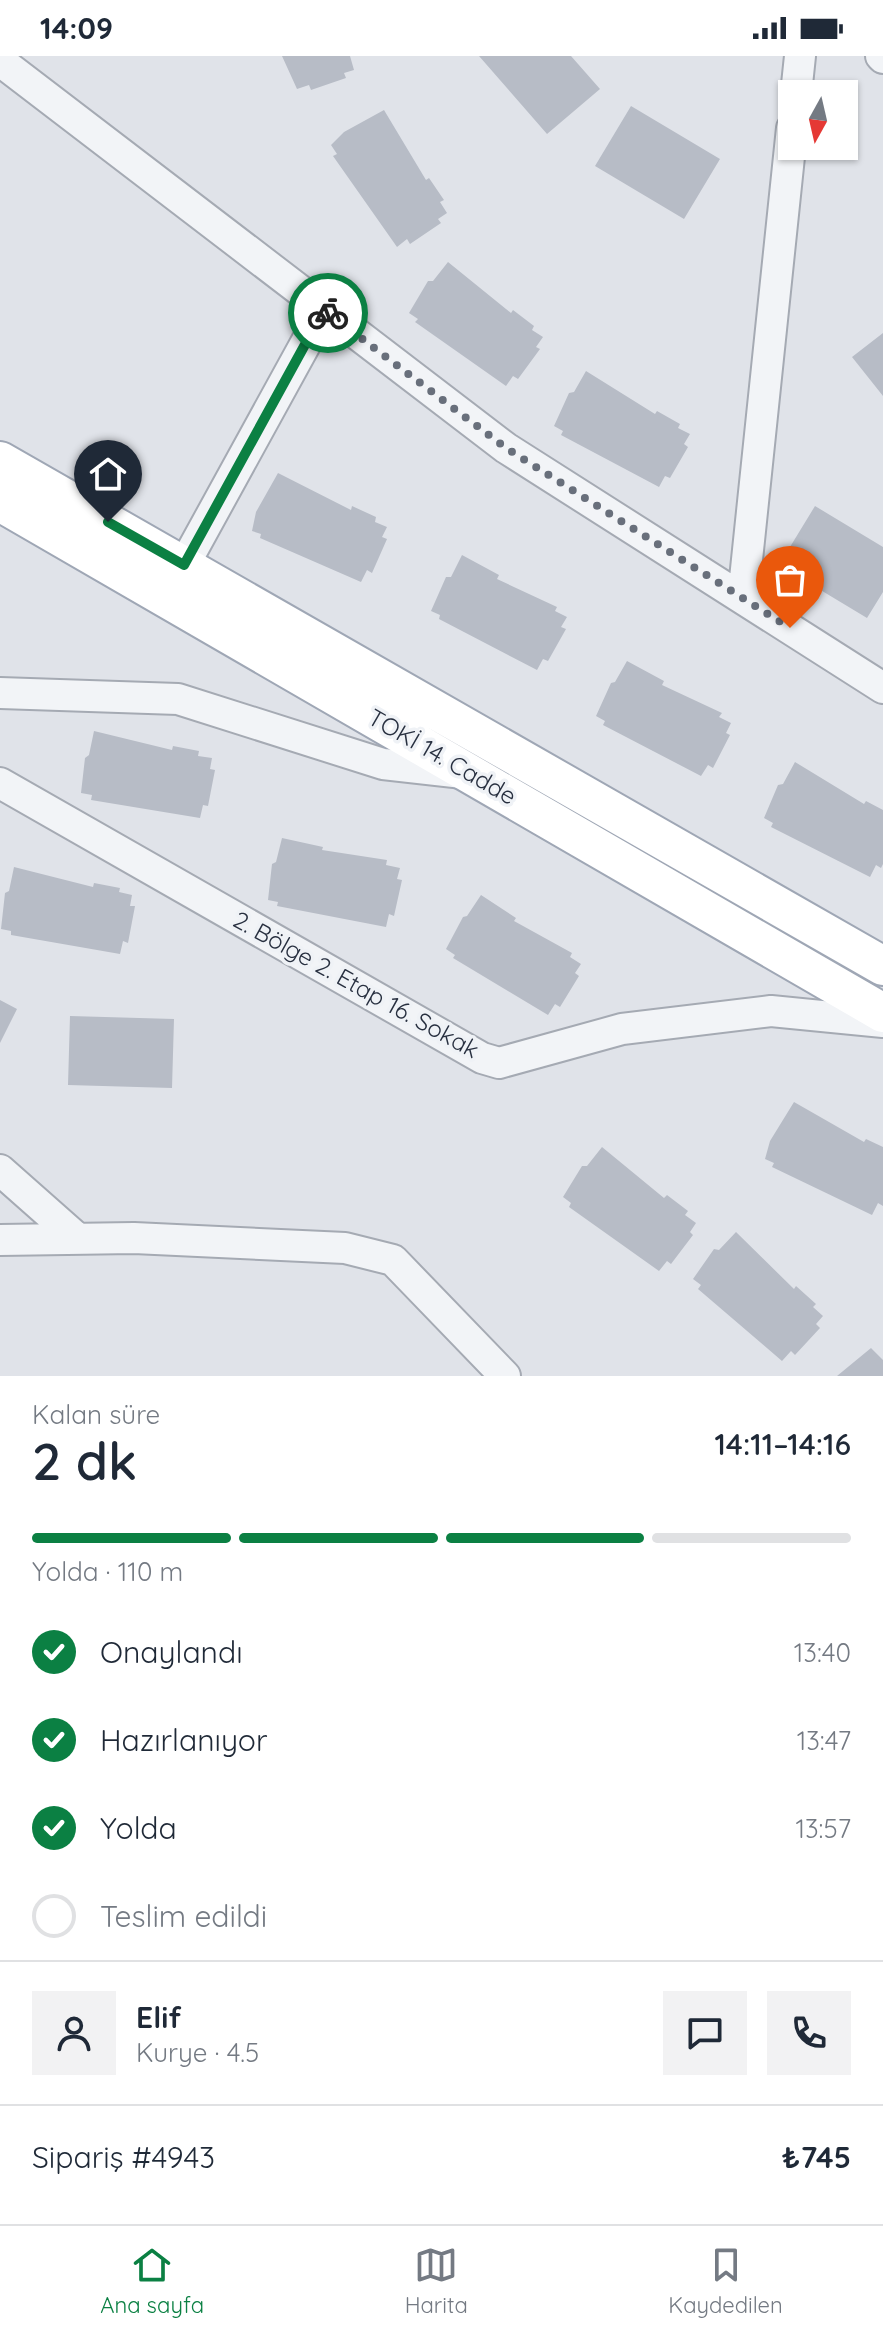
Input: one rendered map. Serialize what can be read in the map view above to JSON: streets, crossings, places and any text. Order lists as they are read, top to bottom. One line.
{"streets":{"main road":["TOKİ 14. Cadde"],"street":["2. Bölge 2. Etap 16. Sokak"]},"north":"bottom","page":{"status":"14:09","heading":["2 dk","Kalan süre","14:11–14:16"],"panel":["Elif","Kurye · 4.5","Sipariş #4943","₺745"],"bar":"Yolda · 110 m","list":[["Onaylandı","13:40"],["Hazırlanıyor","13:47"],["Yolda","13:57"],"Teslim edildi"],"tabs":["Ana sayfa","Harita","Kaydedilen"]}}
